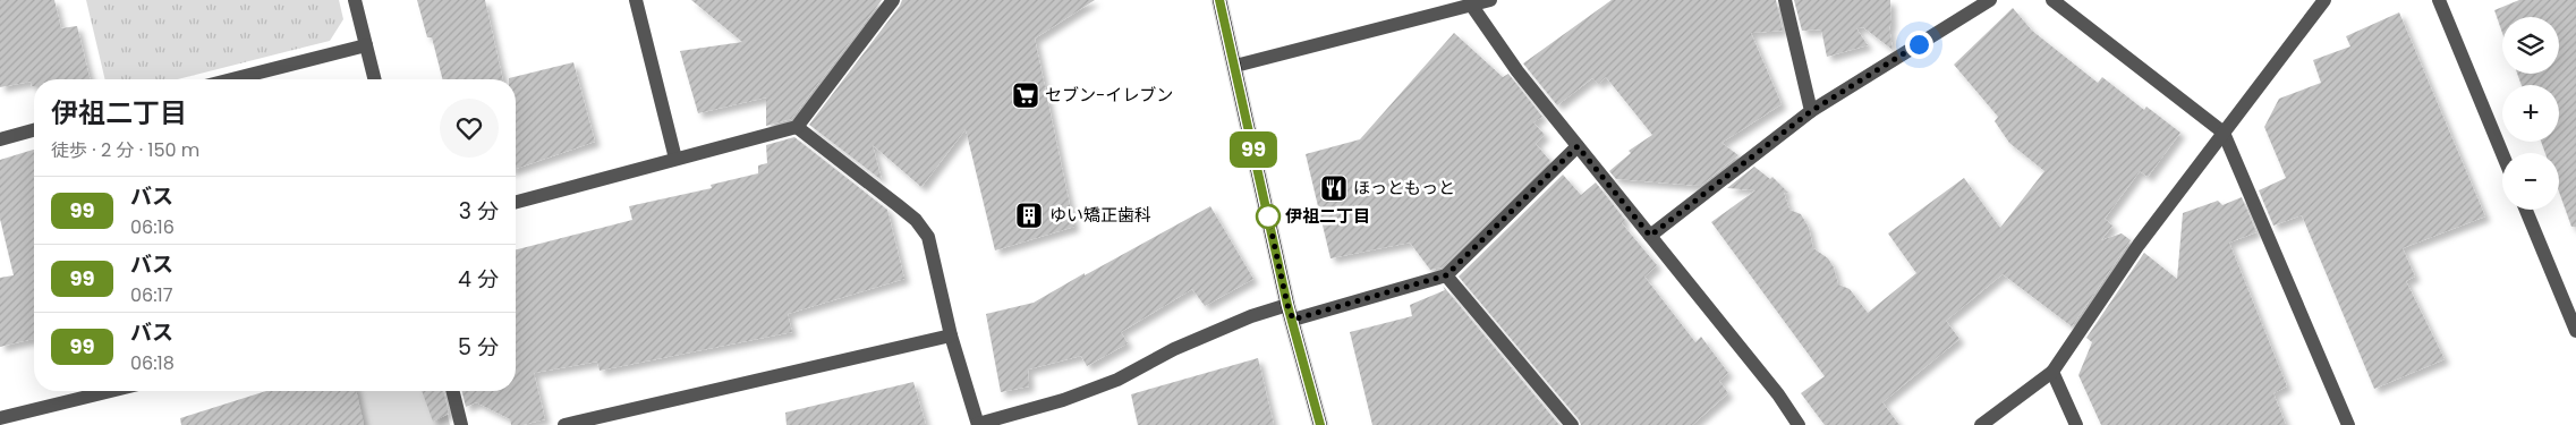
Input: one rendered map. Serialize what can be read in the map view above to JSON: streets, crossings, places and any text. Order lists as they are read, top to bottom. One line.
{"places":{"supermarket":["セブン-イレブン"],"restaurant":["ほっともっと"],"building":["ゆい矯正歯科"],"other":["伊祖二丁目"]},"lines":["bus line 99"],"page":{"on_map":"99","map_buttons":["+","−"],"heading":["伊祖二丁目","徒歩 · 2 分 · 150 m"],"list":[{"mark":"99","name":"バス","note":"06:16","value":"3 分"},{"mark":"99","name":"バス","note":"06:17","value":"4 分"},{"mark":"99","name":"バス","note":"06:18","value":"5 分"}]}}
